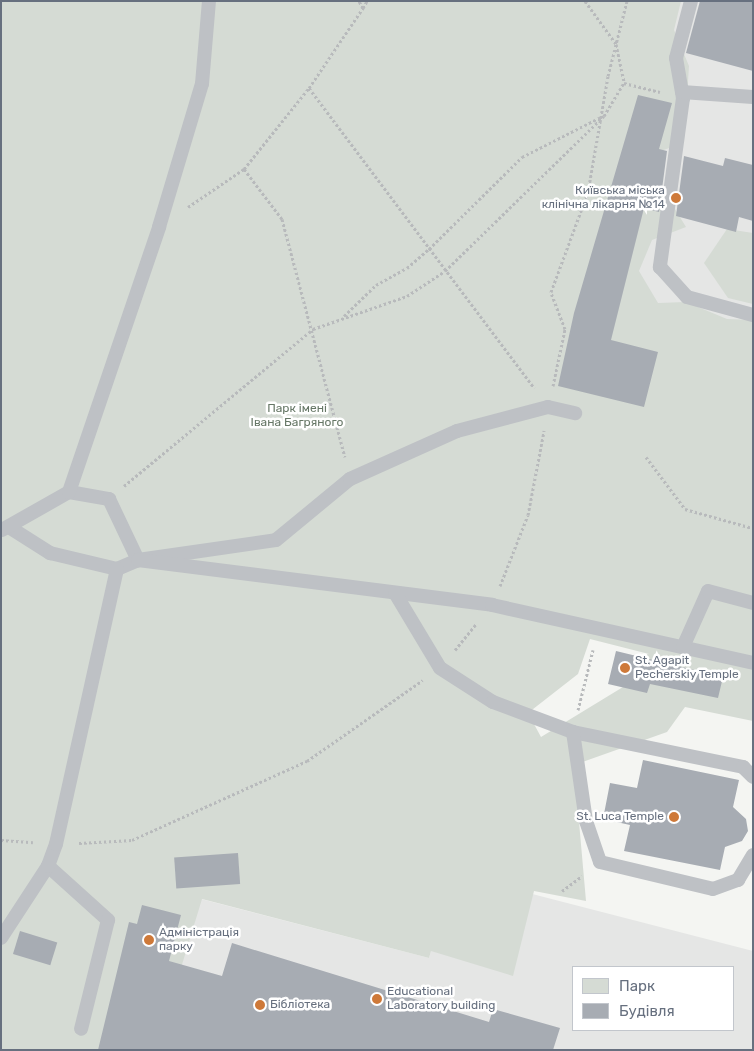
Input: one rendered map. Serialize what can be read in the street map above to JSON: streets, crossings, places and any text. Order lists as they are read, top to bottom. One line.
{"parks":["Парк імені Івана Багряного"],"places":["Київська міська клінічна лікарня №14","St. Agapit Pecherskiy Temple","St. Luca Temple","Адміністрація парку","Educational Laboratory building","Бібліотека"],"legend":["Парк","Будівля"]}
